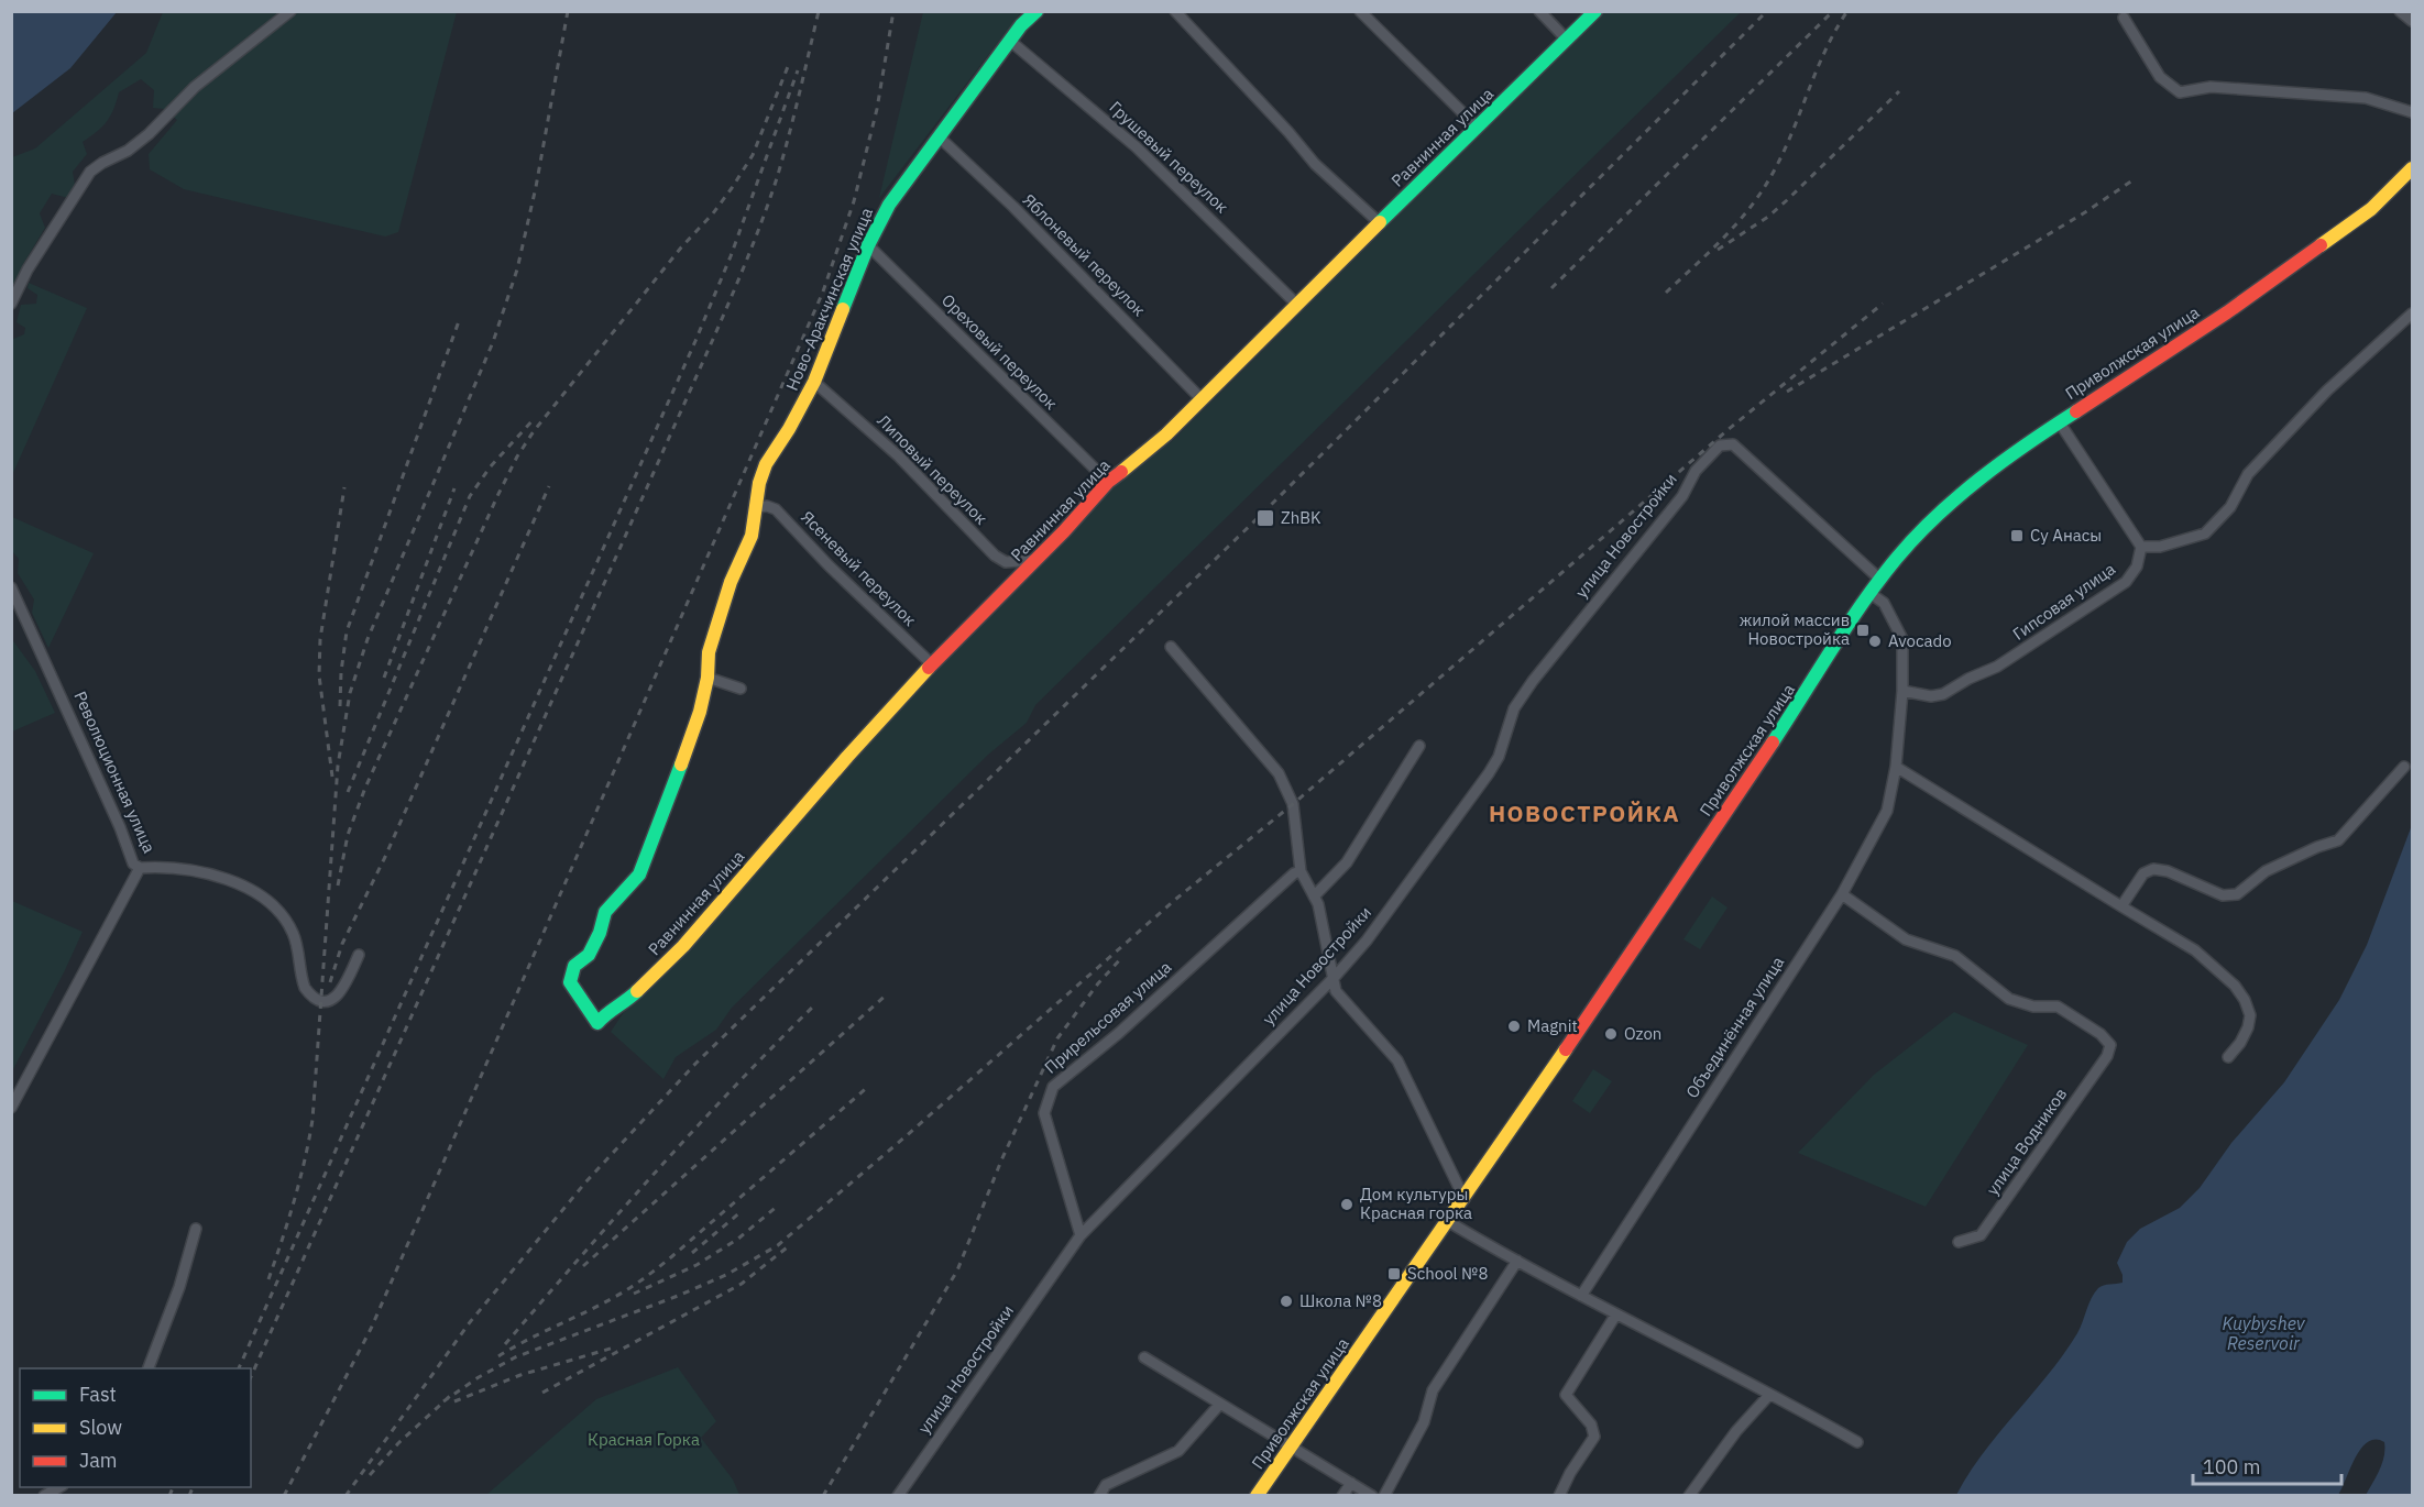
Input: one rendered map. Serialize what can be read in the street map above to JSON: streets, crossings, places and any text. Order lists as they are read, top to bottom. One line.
{"streets":{"street":["Равнинная улица","Грушевый переулок","Яблоневый переулок","Ново-Аракчинская улица","Ореховый переулок","Приволжская улица","Липовый переулок","улица Новостройки","Ясеневый переулок","Гипсовая улица","Революционная улица","Прирельсовая улица","Объединённая улица","улица Водников"]},"crossings":[["Равнинная улица","Грушевый переулок"],["Равнинная улица","Яблоневый переулок"],["Равнинная улица","Ново-Аракчинская улица"],["Равнинная улица","Ореховый переулок"],["Равнинная улица","Липовый переулок"],["Равнинная улица","Ясеневый переулок"],["Грушевый переулок","Ново-Аракчинская улица"],["Яблоневый переулок","Ново-Аракчинская улица"],["Ново-Аракчинская улица","Ореховый переулок"],["Ново-Аракчинская улица","Липовый переулок"],["Ново-Аракчинская улица","Ясеневый переулок"],["Приволжская улица","улица Новостройки"],["Приволжская улица","Объединённая улица"],["улица Новостройки","Прирельсовая улица"],["Гипсовая улица","Объединённая улица"],["Объединённая улица","улица Водников"]],"districts":["НОВОСТРОЙКА"],"water":["Kuybyshev Reservoir"],"parks":["Красная Горка"],"places":{"transit":["ZhBK","Су Анасы","жилой массив Новостройка","School №8"],"other":["Avocado","Magnit","Ozon","Дом культуры Красная горка","Школа №8"]},"legend":["Fast","Slow","Jam"],"scale_bar":"100 m"}
